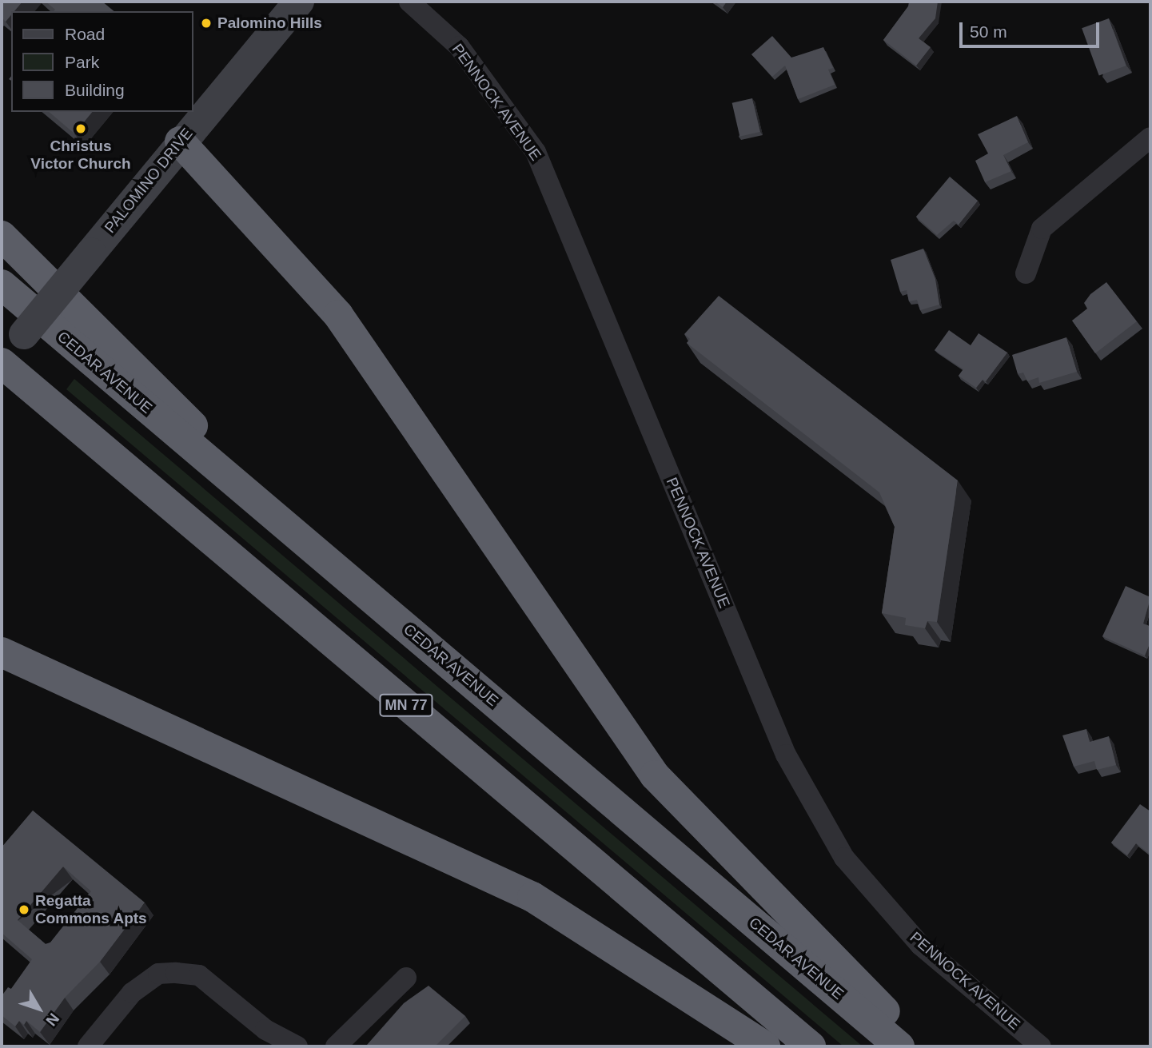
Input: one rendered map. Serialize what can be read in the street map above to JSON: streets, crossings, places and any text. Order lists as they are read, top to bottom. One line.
{"streets":{"highway":["CEDAR AVENUE","MN 77"],"street":["PENNOCK AVENUE","PALOMINO DRIVE"]},"crossings":[["PALOMINO DRIVE","MN 77"]],"places":["Palomino Hills","Christus Victor Church","Regatta Commons Apts"],"legend":["Road","Park","Building"],"scale_bar":"50 m","north":"bottom right"}
